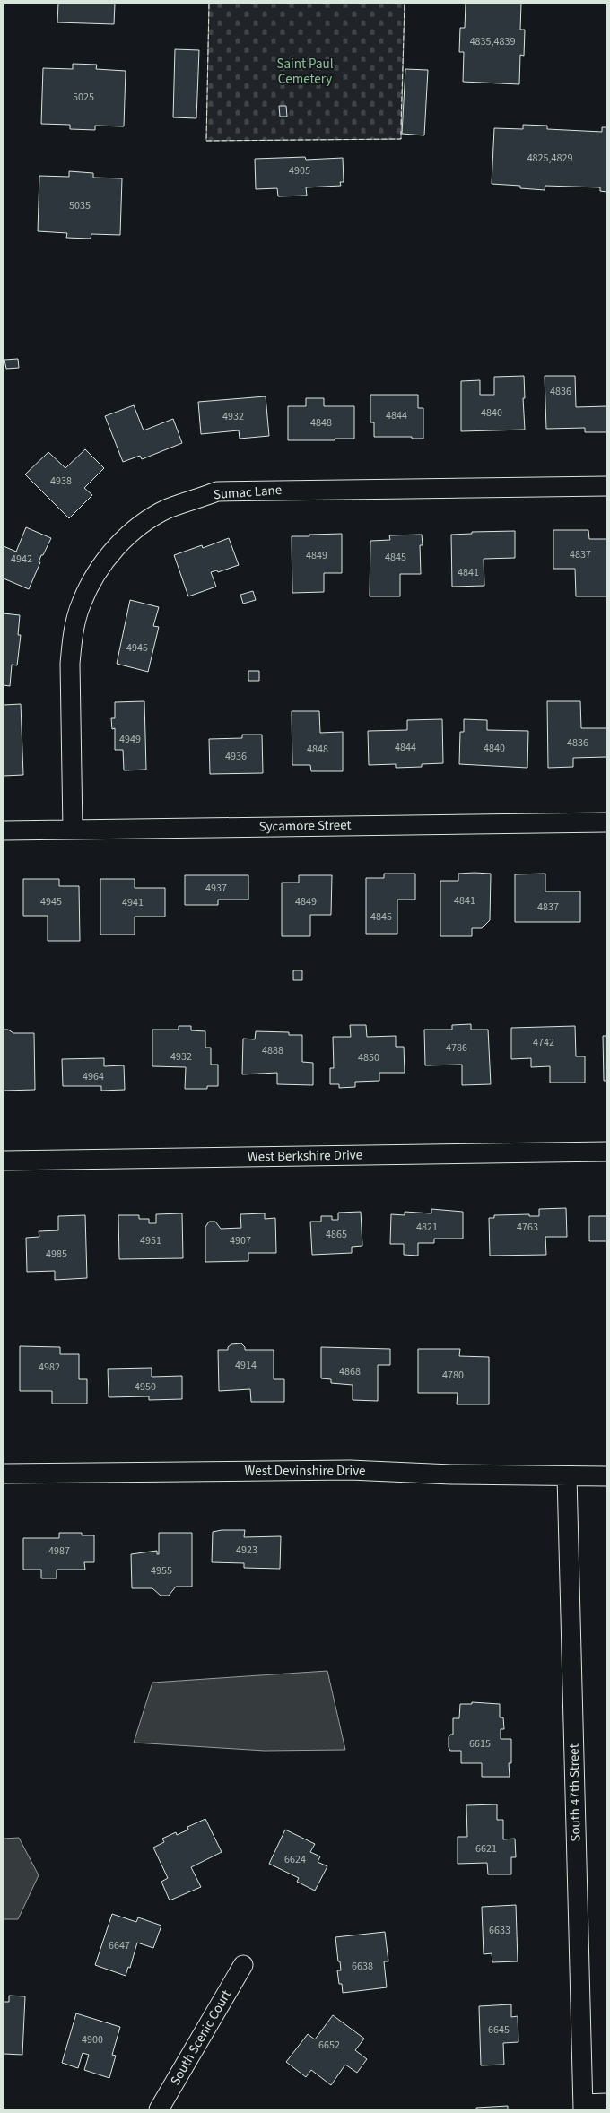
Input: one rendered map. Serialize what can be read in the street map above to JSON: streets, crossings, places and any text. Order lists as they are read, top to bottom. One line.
{"streets":{"street":["Sumac Lane","Sycamore Street","West Berkshire Drive","West Devinshire Drive","South 47th Street","South Scenic Court"]},"crossings":[["Sumac Lane","Sycamore Street"],["West Devinshire Drive","South 47th Street"]],"parks":["Saint Paul Cemetery"],"house_numbers":["4835,4839","5025","4825,4829","4905","5035","4836","4840","4844","4932","4848","4938","4837","4849","4845","4942","4841","4945","4949","4836","4844","4840","4848","4936","4937","4841","4945","4849","4941","4837","4845","4742","4786","4888","4932","4850","4964","4821","4763","4865","4951","4907","4985","4914","4982","4868","4780","4950","4923","4987","4955","6615","6621","6624","6633","6647","6638","6645","4900","6652"]}
